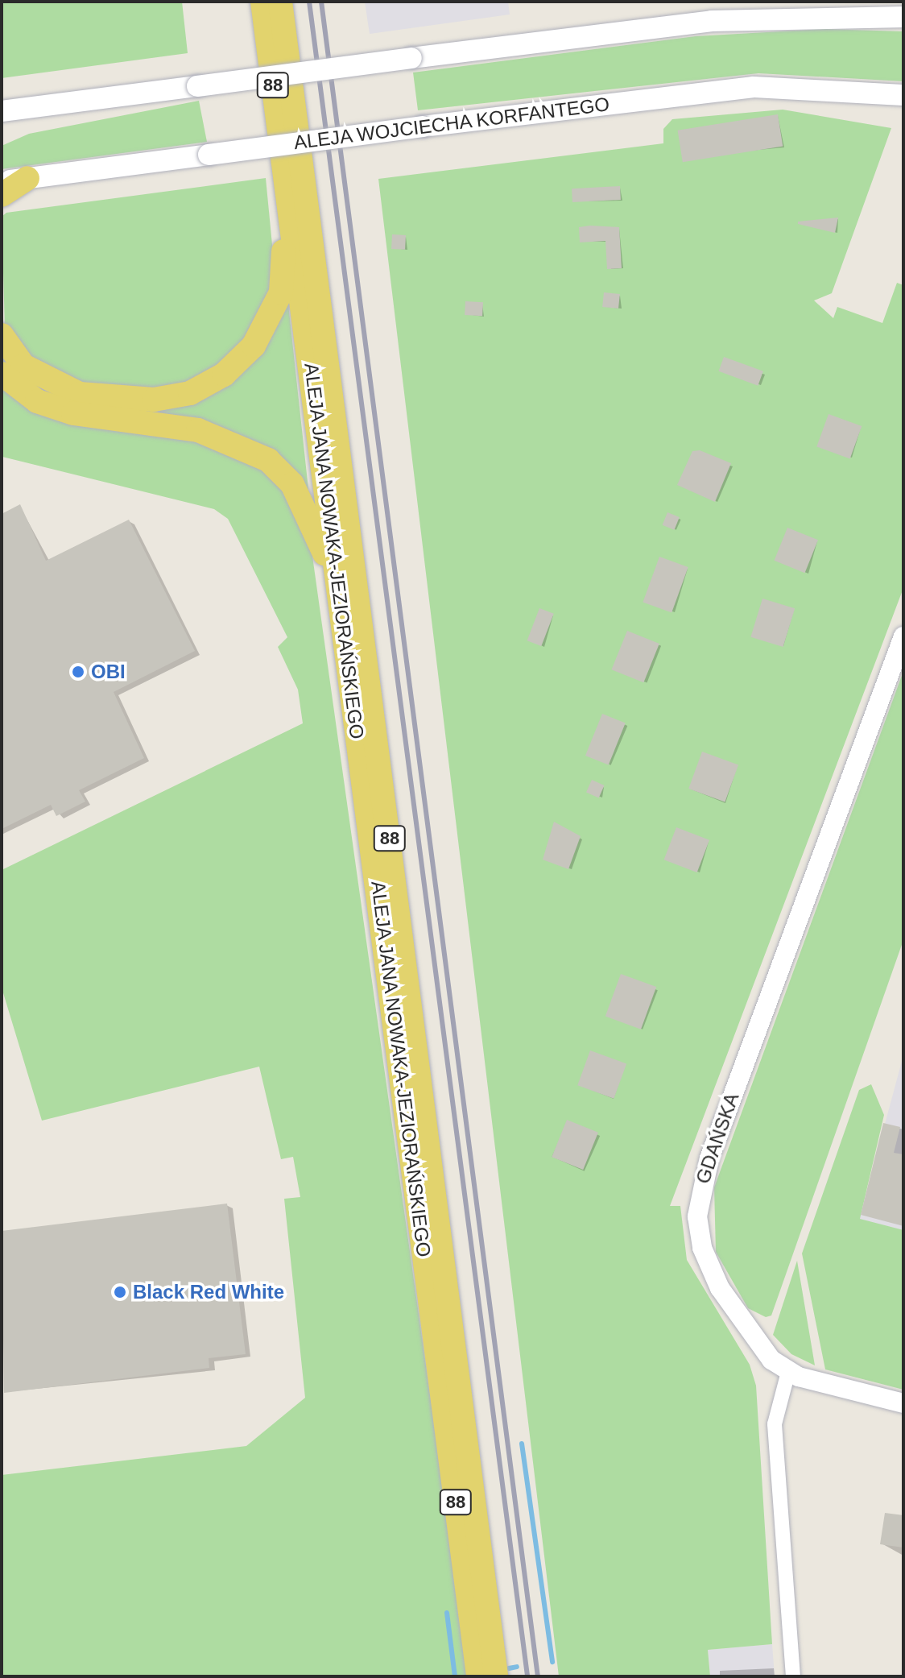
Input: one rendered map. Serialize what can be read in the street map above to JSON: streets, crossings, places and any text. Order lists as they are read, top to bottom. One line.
{"streets":{"main road":["88","ALEJA WOJCIECHA KORFANTEGO","ALEJA JANA NOWAKA-JEZIORAŃSKIEGO"],"street":["GDAŃSKA"]},"places":["OBI","Black Red White"]}
